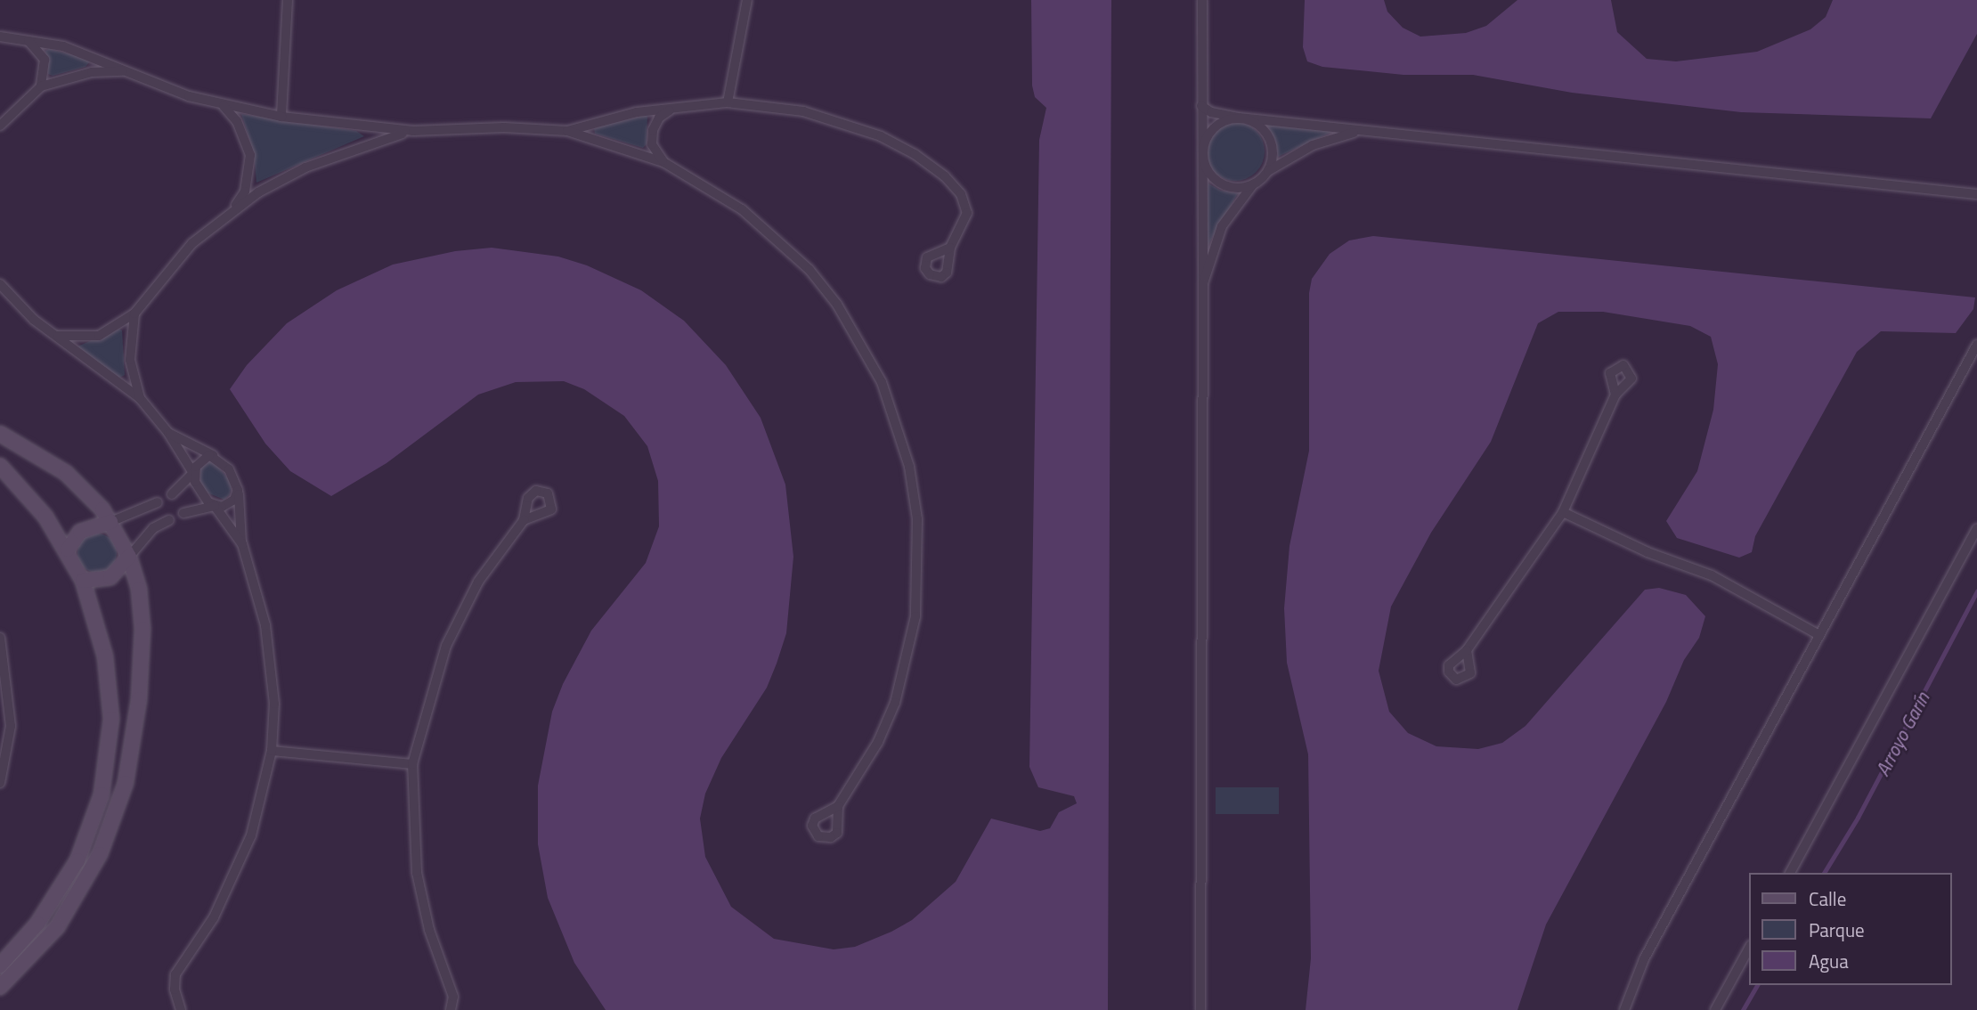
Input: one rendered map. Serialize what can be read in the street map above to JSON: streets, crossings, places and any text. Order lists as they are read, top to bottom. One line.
{"water":["Arroyo Garín"],"legend":["Calle","Parque","Agua"]}
